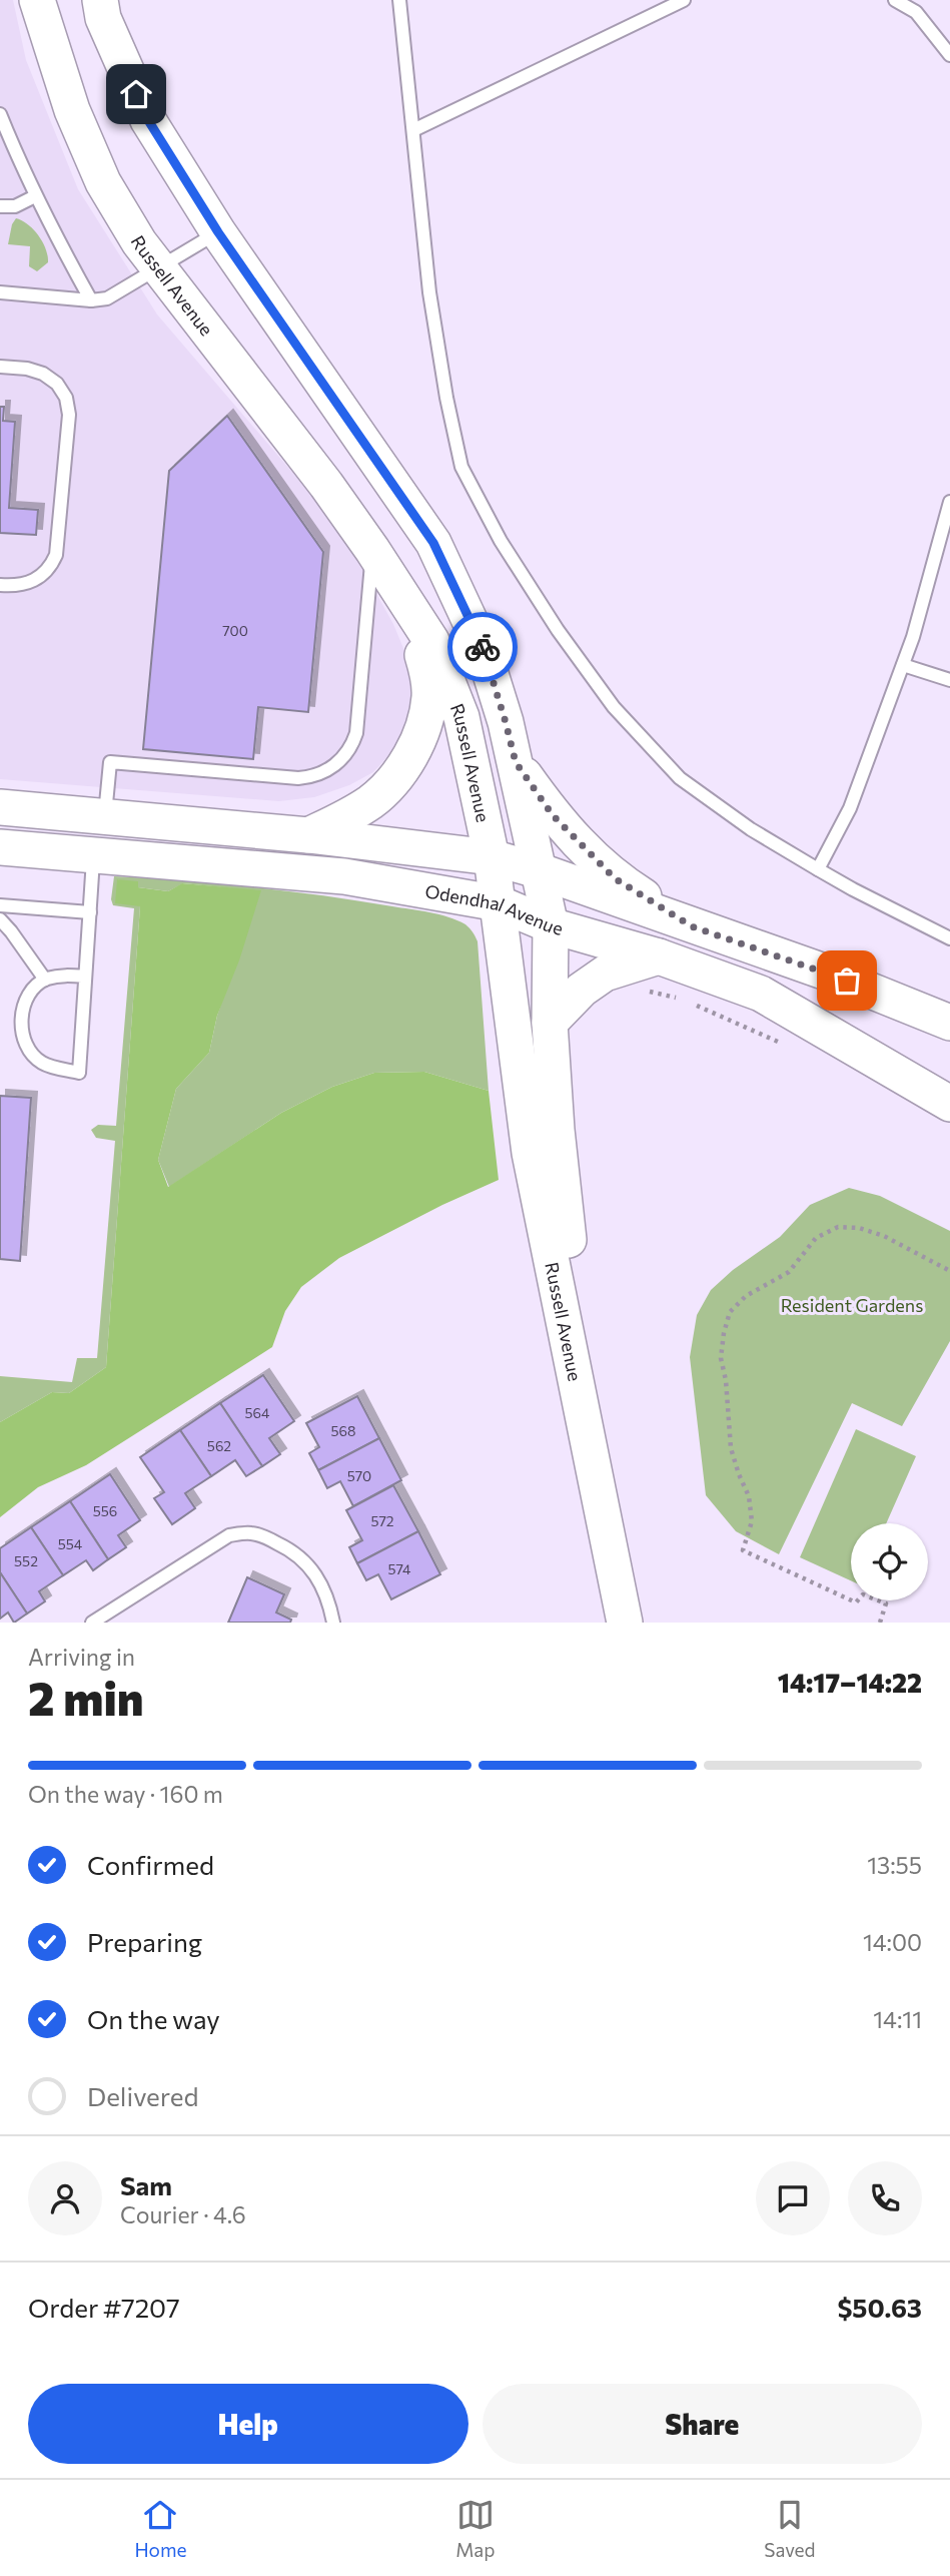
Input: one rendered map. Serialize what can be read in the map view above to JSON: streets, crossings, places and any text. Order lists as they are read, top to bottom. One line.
{"streets":{"street":["Russell Avenue","Odendhal Avenue"]},"crossings":[["Russell Avenue","Odendhal Avenue"]],"parks":["Resident Gardens"],"house_numbers":["700","564","568","562","570","556","572","554","552","574"],"page":{"heading":["2 min","Arriving in","14:17–14:22"],"panel":["Sam","Courier · 4.6","Order #7207","$50.63"],"bar":"On the way · 160 m","list":[["Confirmed","13:55"],["Preparing","14:00"],["On the way","14:11"],"Delivered"],"buttons":["Help","Share"],"tabs":["Home","Map","Saved"]}}
